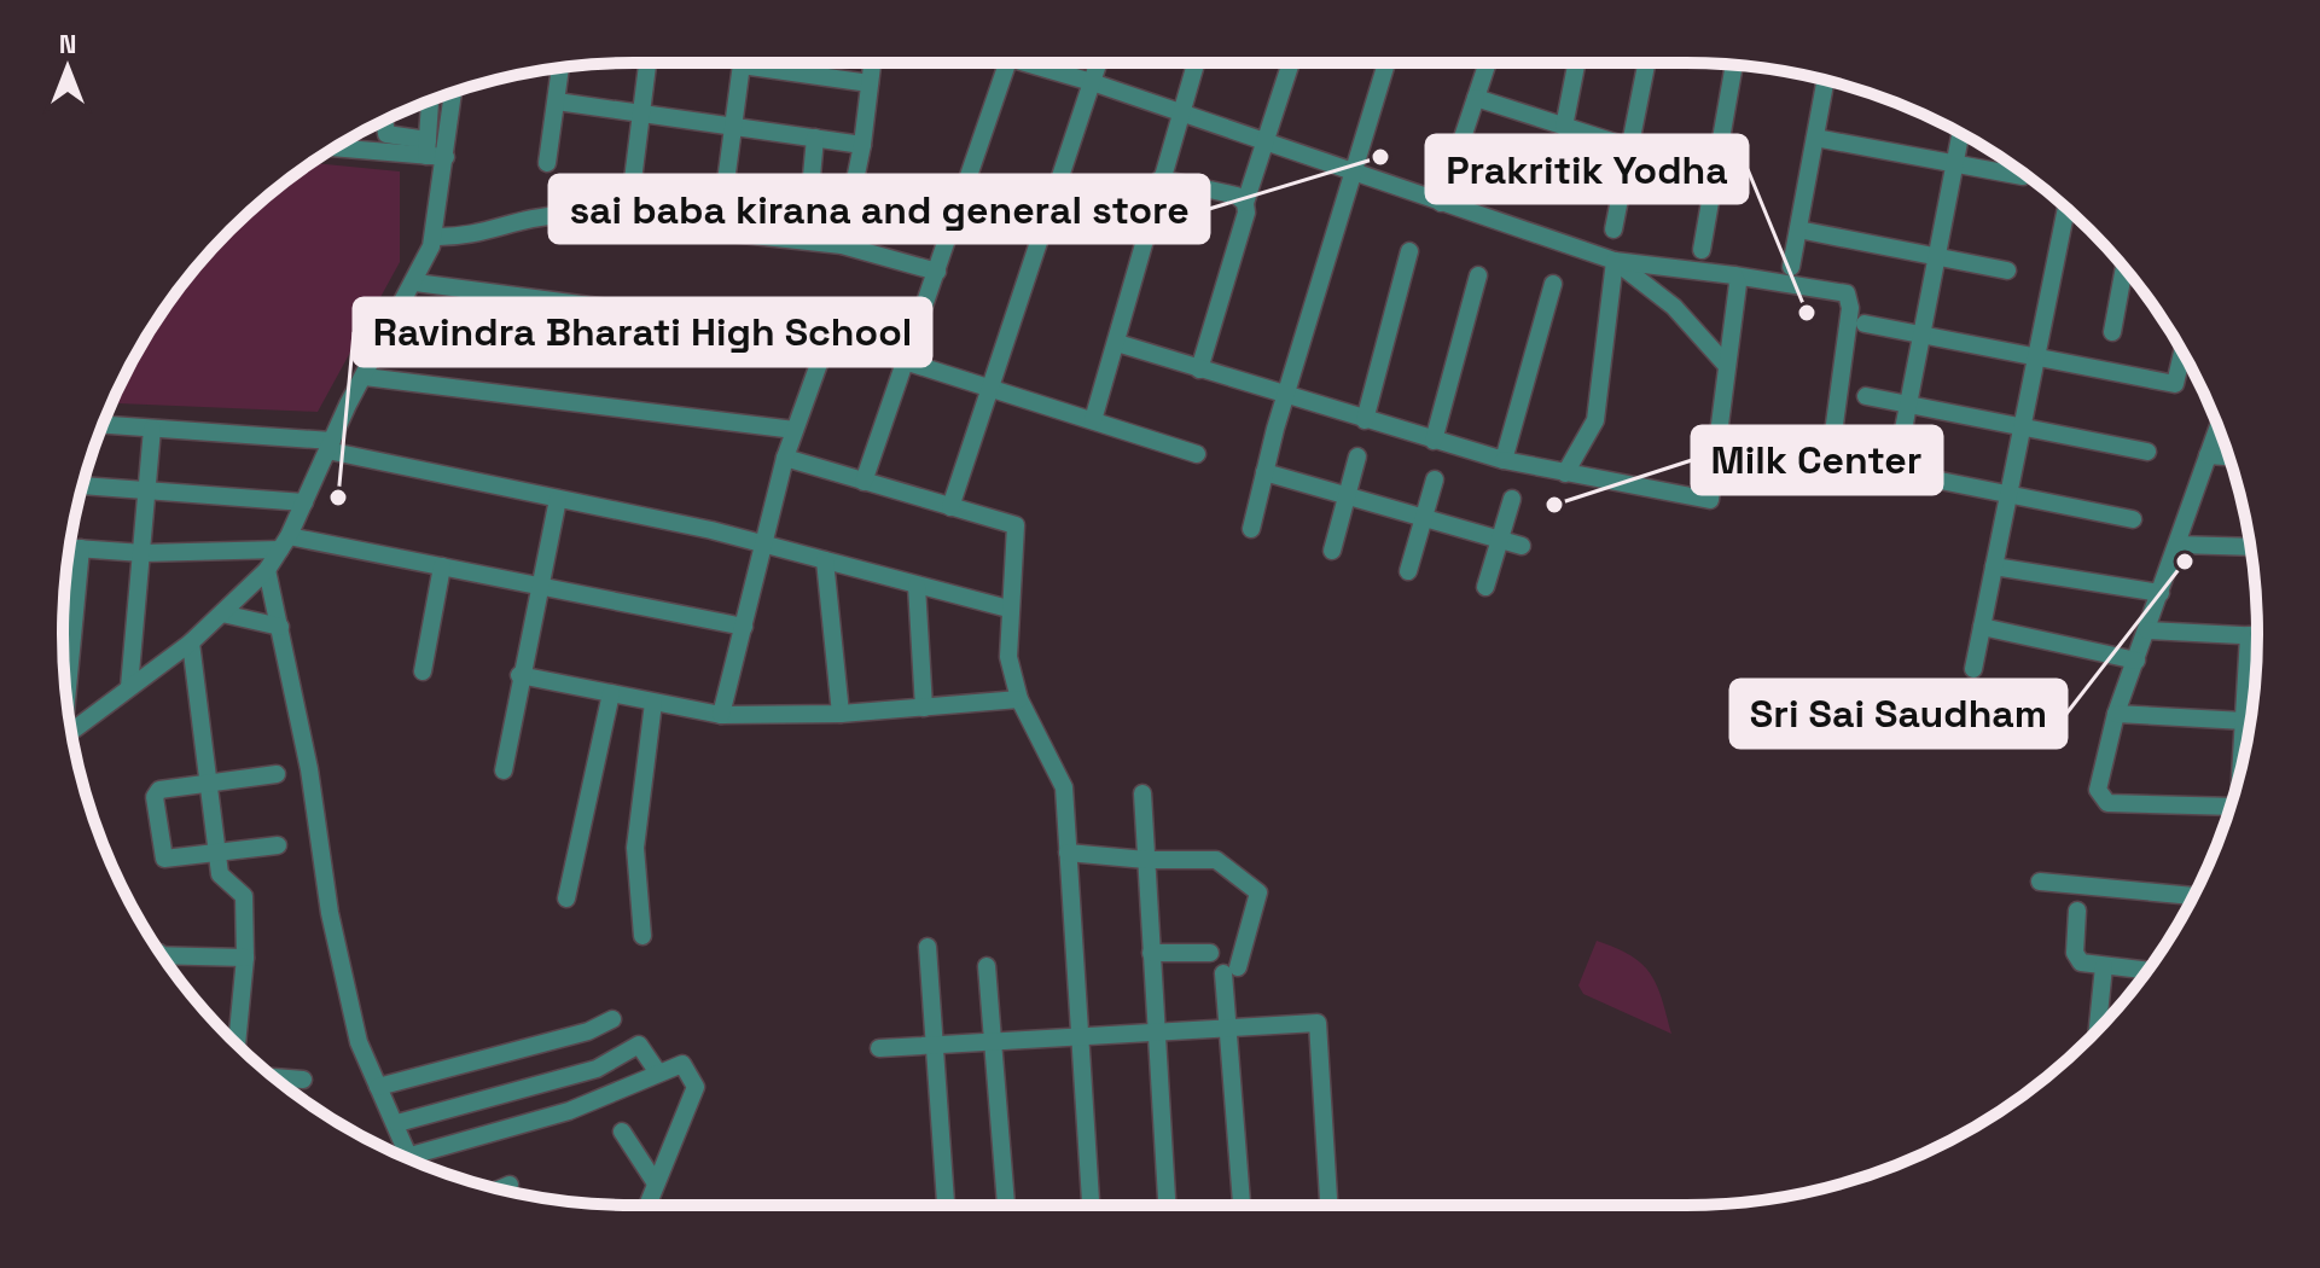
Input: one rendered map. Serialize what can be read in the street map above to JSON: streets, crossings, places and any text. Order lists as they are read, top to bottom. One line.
{"places":["sai baba kirana and general store","Prakritik Yodha","Ravindra Bharati High School","Milk Center","Sri Sai Saudham"],"north":"top"}
